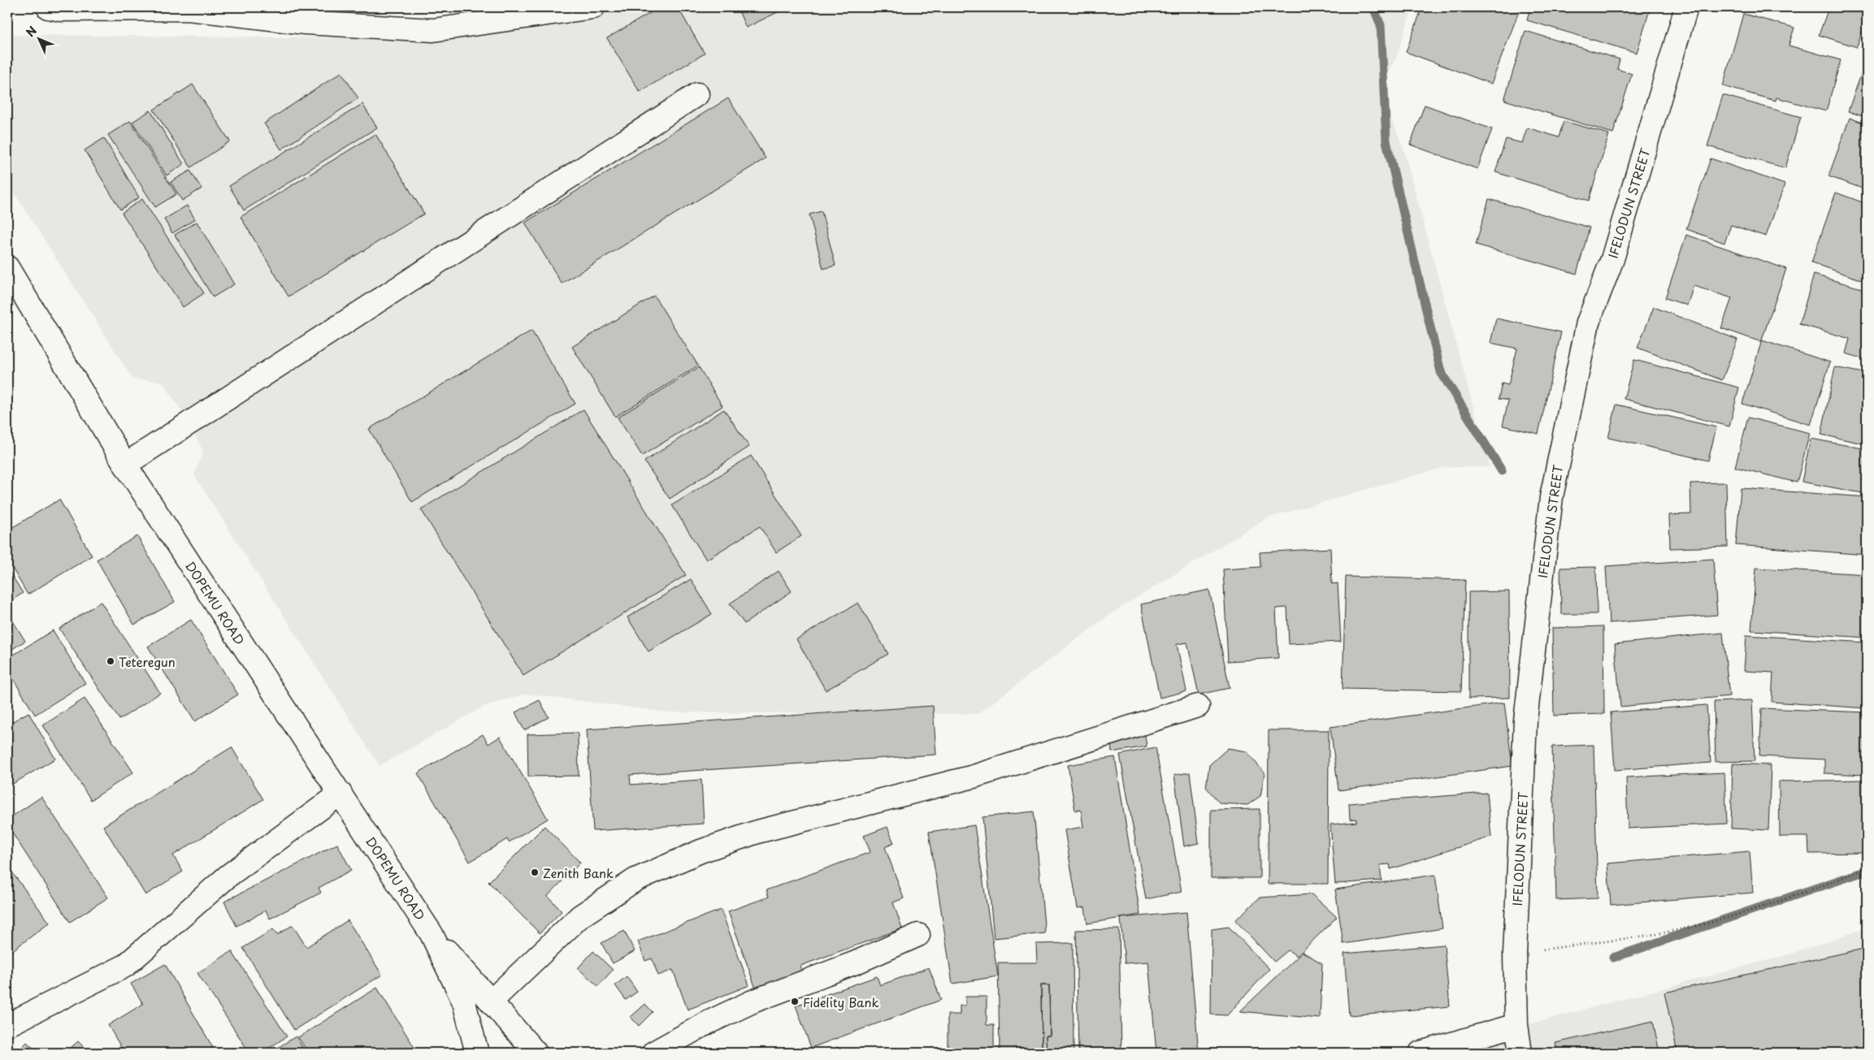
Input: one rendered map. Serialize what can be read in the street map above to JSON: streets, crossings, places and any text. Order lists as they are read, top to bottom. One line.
{"streets":{"street":["IFELODUN STREET","DOPEMU ROAD"]},"places":["Teteregun","Zenith Bank","Fidelity Bank"],"north":"top left"}
